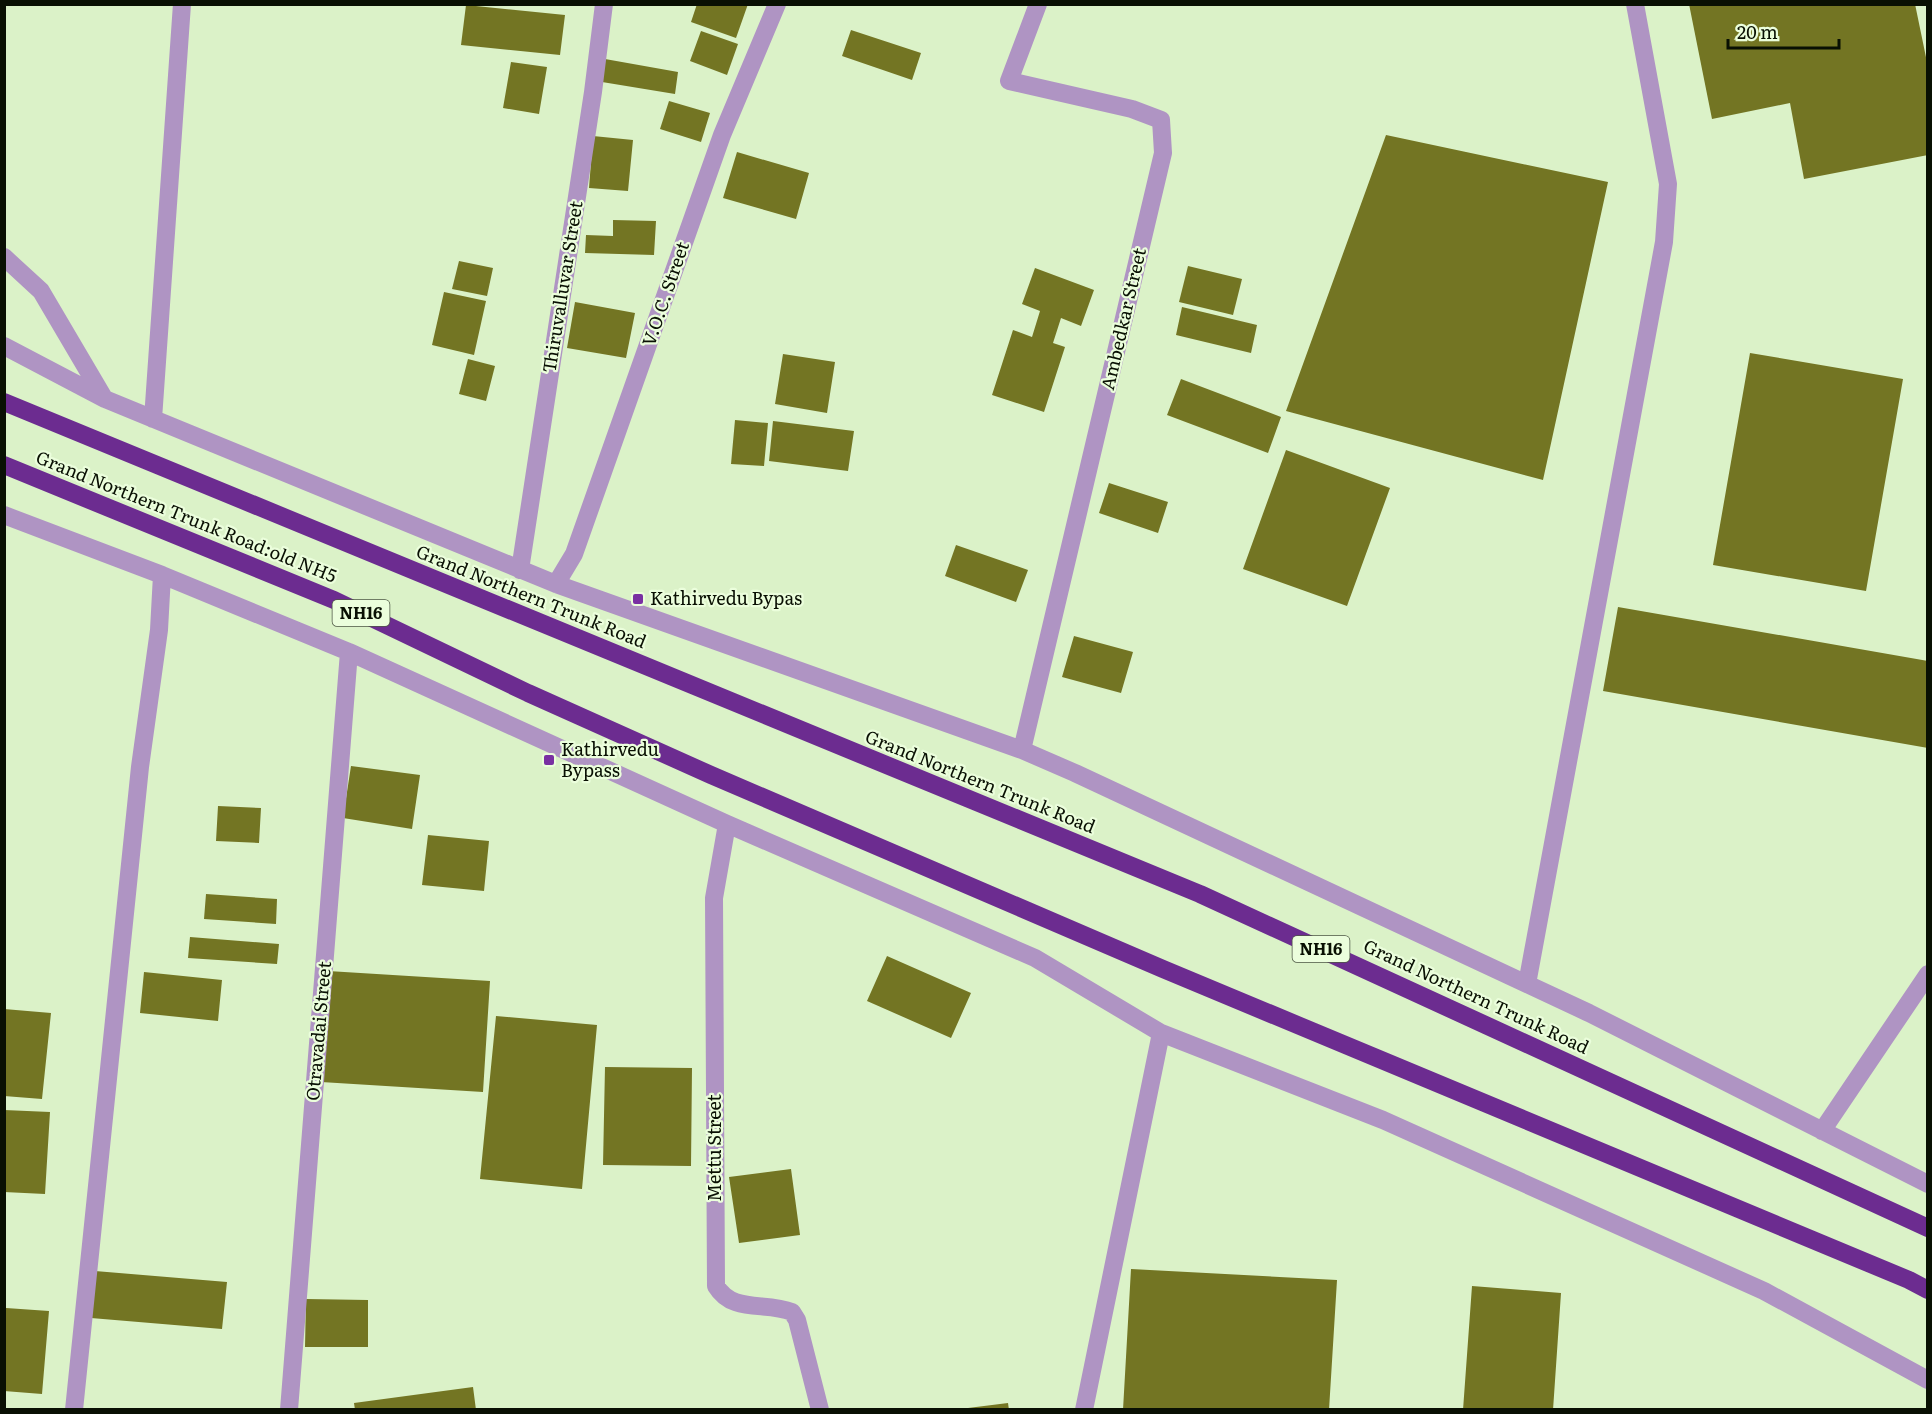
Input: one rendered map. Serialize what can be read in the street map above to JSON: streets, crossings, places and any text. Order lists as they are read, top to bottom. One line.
{"streets":{"highway":["Grand Northern Trunk Road:old NH5","Grand Northern Trunk Road","NH16"],"street":["Thiruvalluvar Street","V.O.C. Street","Ambedkar Street","Otravadai Street","Mettu Street"]},"places":{"transit":["Kathirvedu Bypas","Kathirvedu Bypass"]},"scale_bar":"20 m"}
